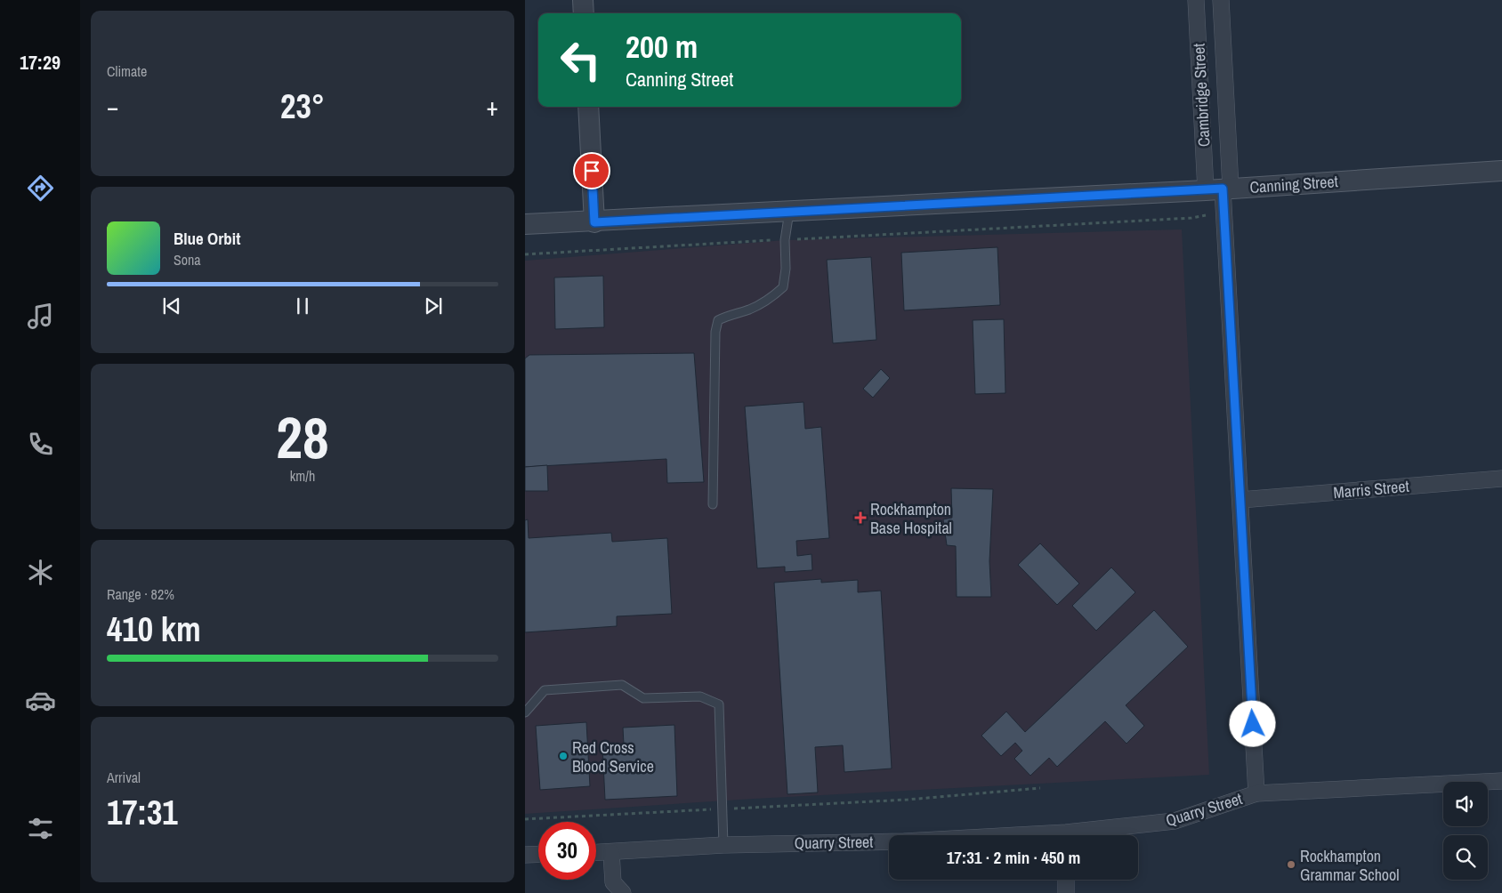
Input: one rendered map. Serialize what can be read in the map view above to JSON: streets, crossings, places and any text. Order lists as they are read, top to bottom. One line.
{"streets":{"street":["Cambridge Street","Canning Street","Marris Street","Quarry Street"]},"crossings":[["Cambridge Street","Canning Street"],["Cambridge Street","Marris Street"],["Cambridge Street","Quarry Street"]],"places":{"health":["Rockhampton Base Hospital"],"other":["Red Cross Blood Service","Rockhampton Grammar School"]},"page":{"tabs":"17:29","tile":["Climate",["28","km/h"],["Range · 82%","410 km"],["Arrival","17:31"]],"turn":["200 m","Canning Street"],"heat":["−","23°","+"],"song":["Blue Orbit","Sona"],"limit":"30","trip":"17:31 · 2 min · 450 m"}}
